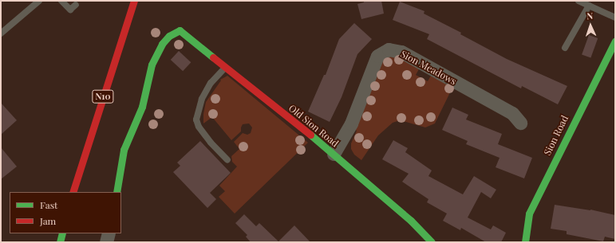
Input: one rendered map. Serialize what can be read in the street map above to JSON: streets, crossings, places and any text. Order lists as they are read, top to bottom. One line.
{"streets":{"main road":["N10","Old Sion Road","Sion Road"],"street":["Sion Meadows"]},"crossings":[["Sion Meadows","Old Sion Road"]],"legend":["Fast","Jam"],"north":"top"}
